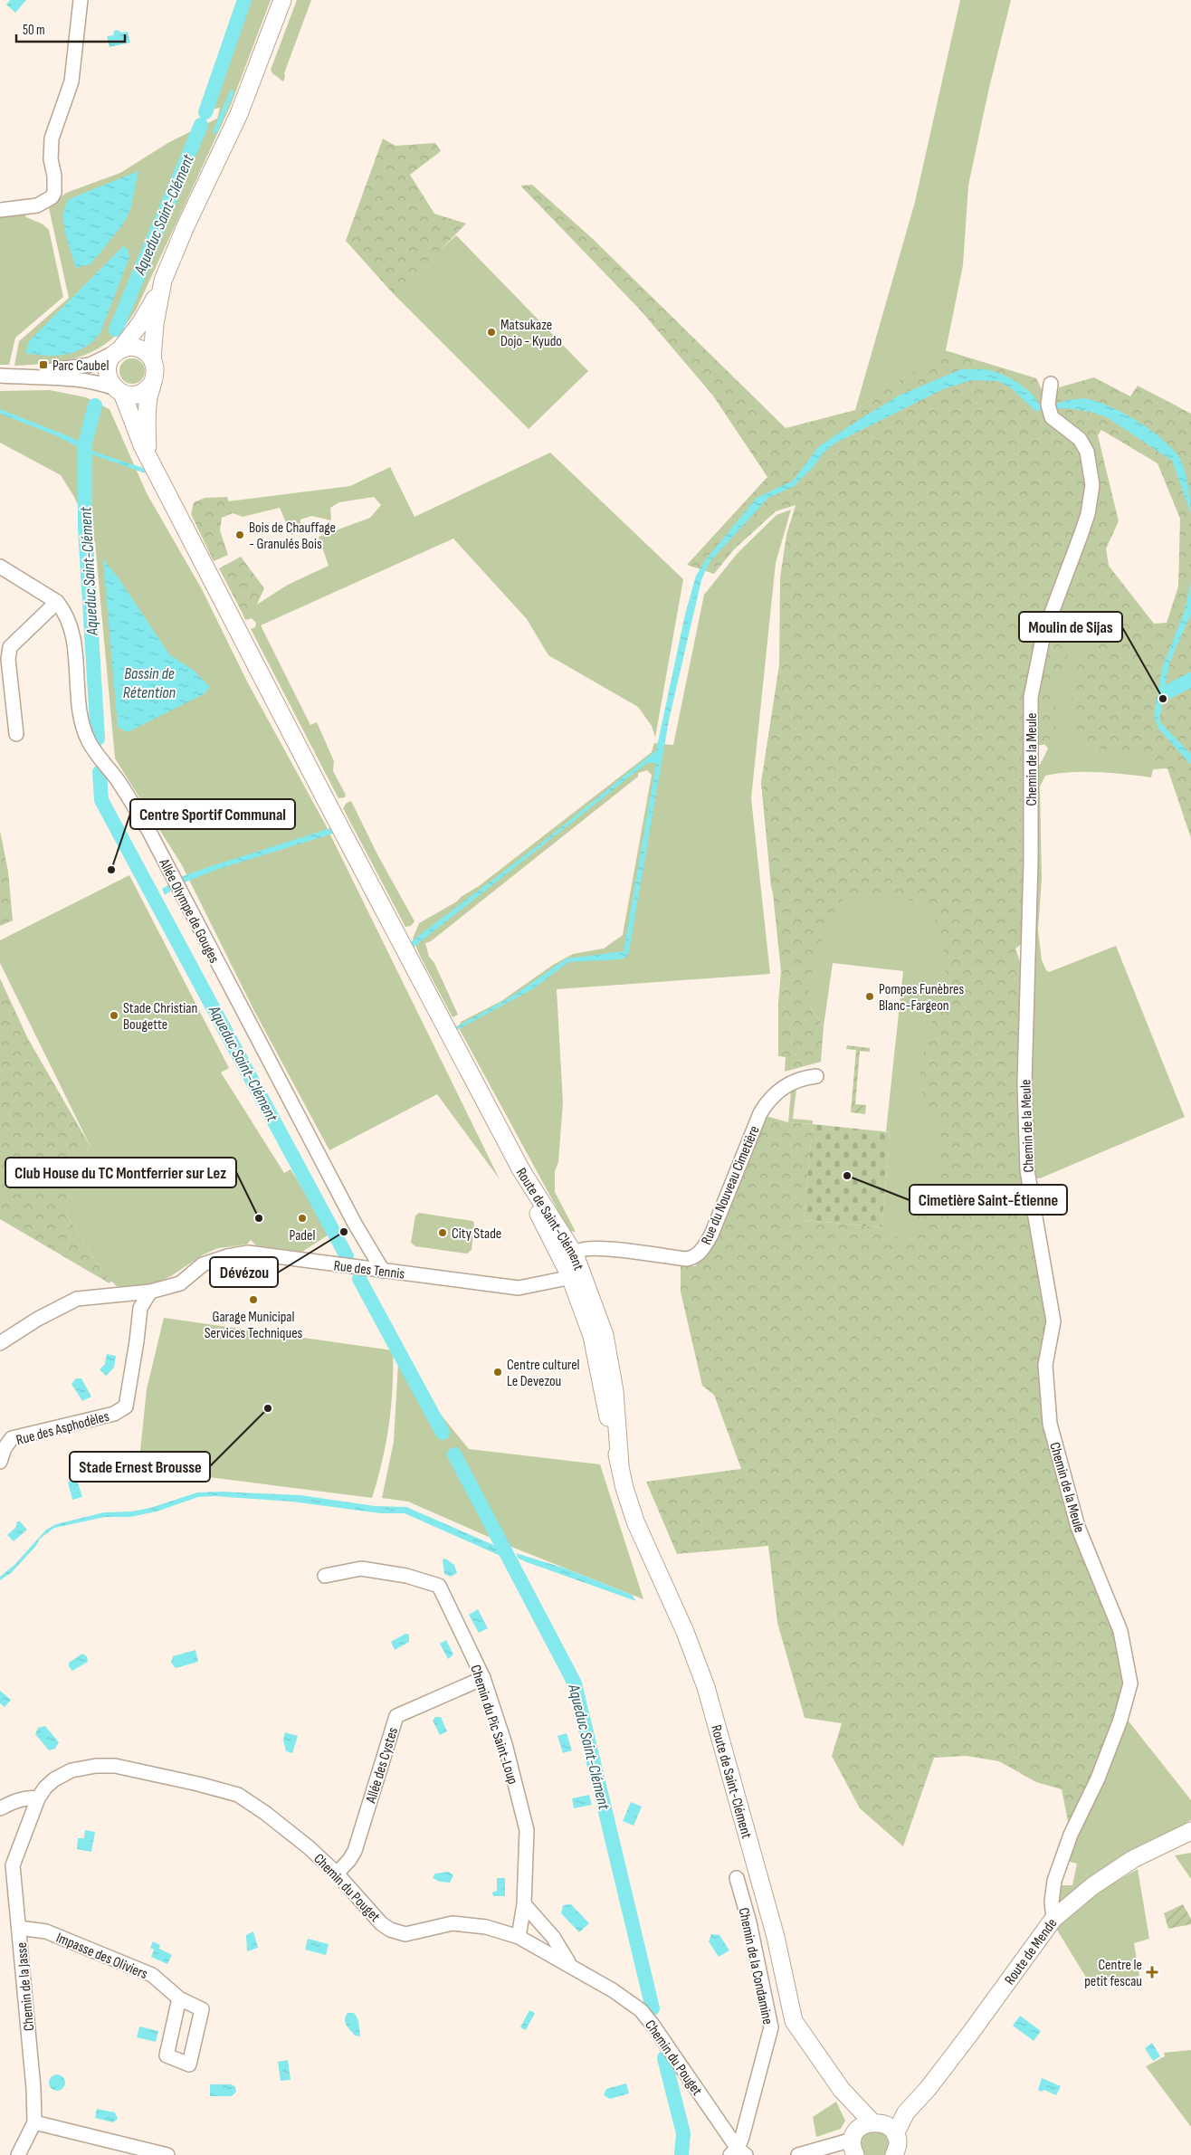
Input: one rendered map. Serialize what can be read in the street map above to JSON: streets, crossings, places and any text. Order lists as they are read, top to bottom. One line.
{"streets":{"street":["Chemin de la Meule","Allée Olympe de Gouges","Rue du Nouveau Cimetière","Route de Saint-Clément","Rue des Tennis","Rue des Asphodèles","Chemin du Pic Saint-Loup","Allée des Cystes","Chemin du Pouget","Route de Mende","Impasse des Oliviers","Chemin de la Condamine","Chemin de la Jasse"]},"crossings":[["Chemin de la Meule","Route de Mende"],["Allée Olympe de Gouges","Rue des Tennis"],["Rue du Nouveau Cimetière","Route de Saint-Clément"],["Route de Saint-Clément","Rue des Tennis"],["Route de Saint-Clément","Route de Mende"],["Rue des Tennis","Rue des Asphodèles"],["Chemin du Pic Saint-Loup","Allée des Cystes"],["Chemin du Pic Saint-Loup","Chemin du Pouget"],["Allée des Cystes","Chemin du Pouget"],["Chemin du Pouget","Chemin de la Condamine"],["Chemin du Pouget","Chemin de la Jasse"],["Impasse des Oliviers","Chemin de la Jasse"]],"water":["Aqueduc Saint-Clément","Bassin de Rétention"],"places":{"other":["Matsukaze Dojo - Kyudo","Bois de Chauffage - Granulés Bois","Moulin de Sijas","Centre Sportif Communal","Pompes Funèbres Blanc-Fargeon","Stade Christian Bougette","Cimetière Saint-Étienne","Club House du TC Montferrier sur Lez","Padel","Dévézou","City Stade","Garage Municipal Services Techniques","Centre culturel Le Devezou","Stade Ernest Brousse"],"transit":["Parc Caubel"],"health":["Centre le petit fescau"]},"scale_bar":"50 m"}
